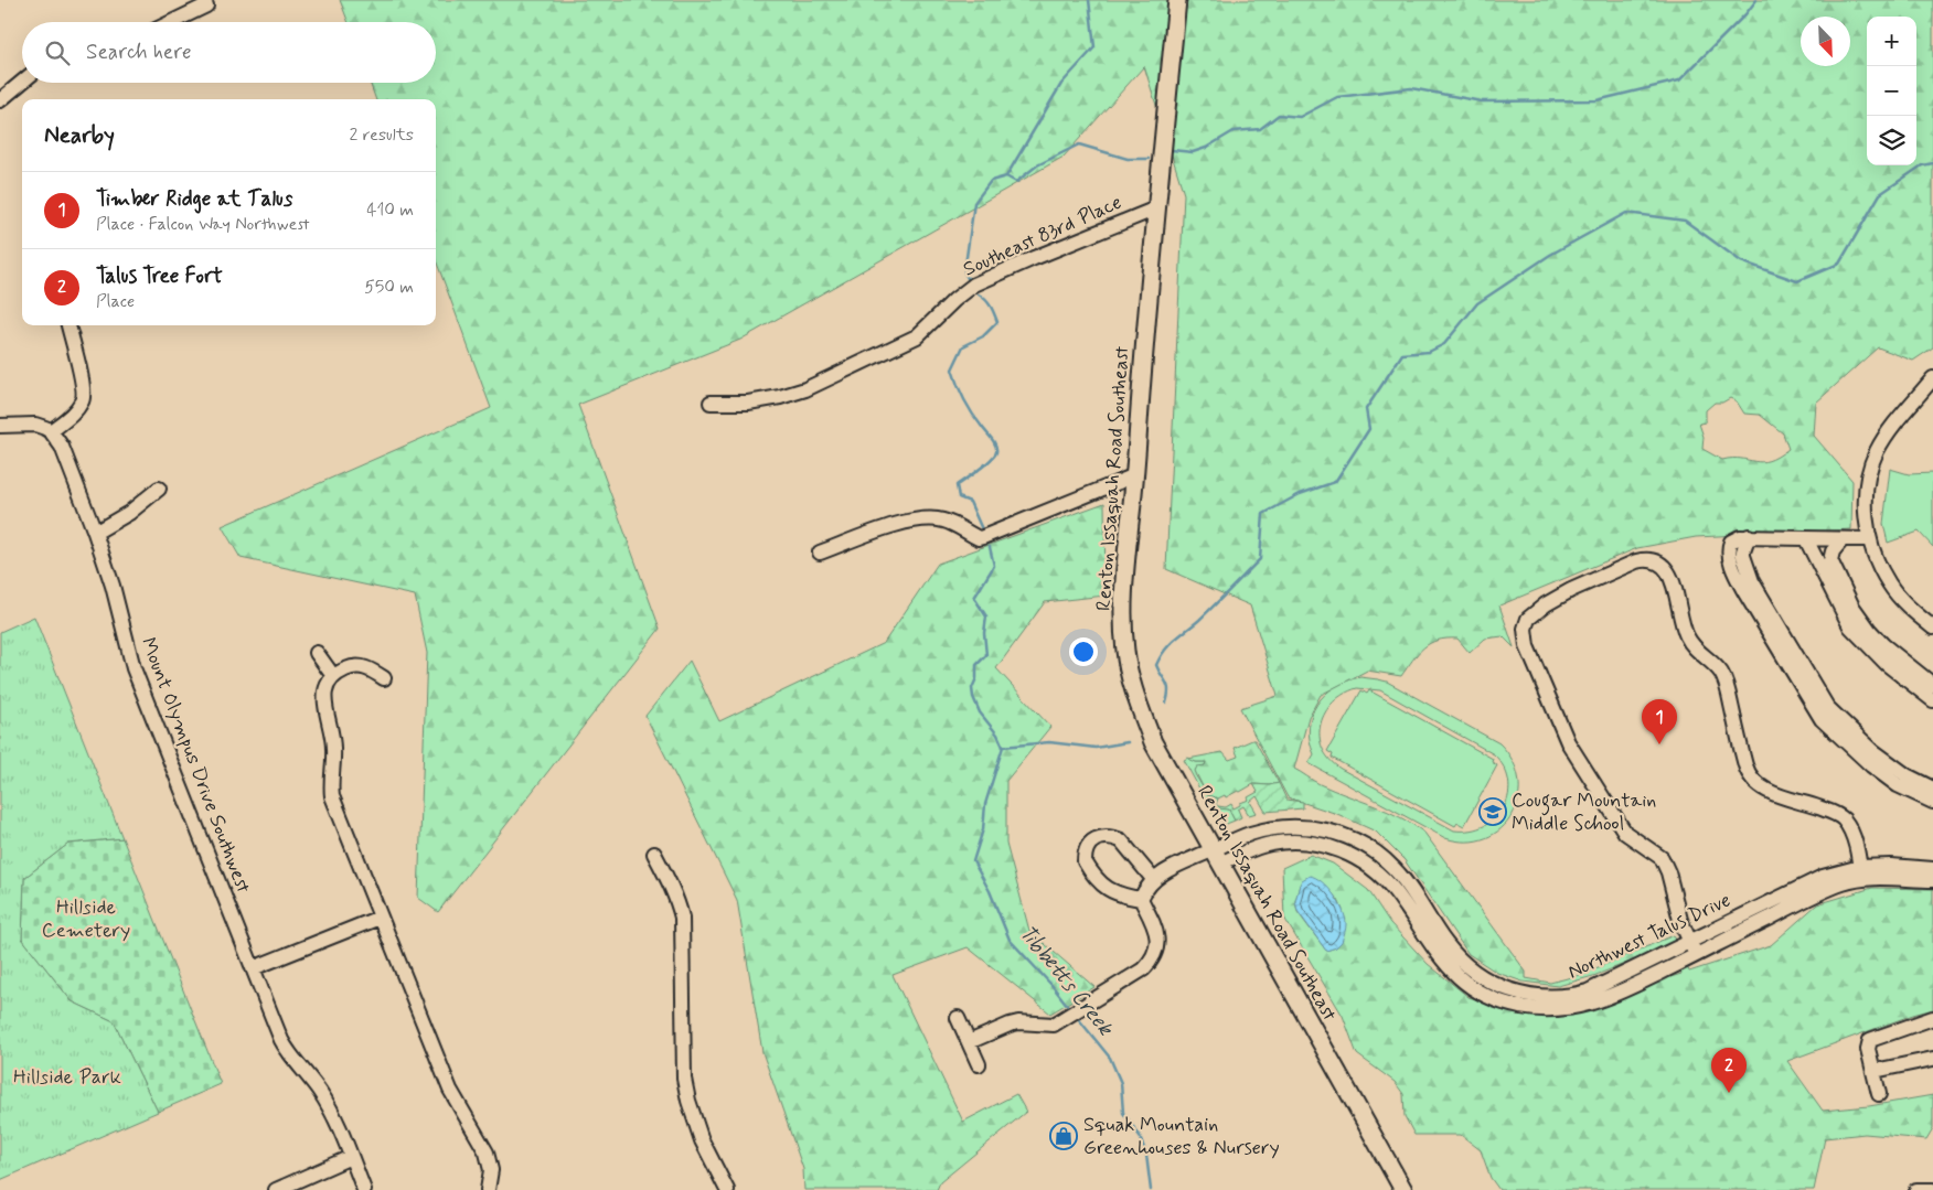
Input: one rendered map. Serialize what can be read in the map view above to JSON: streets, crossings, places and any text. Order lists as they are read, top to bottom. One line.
{"streets":{"main road":["Renton Issaquah Road Southeast"],"street":["Southeast 83rd Place","Mount Olympus Drive Southwest","Northwest Talus Drive"]},"crossings":[["Southeast 83rd Place","Renton Issaquah Road Southeast"],["Renton Issaquah Road Southeast","Northwest Talus Drive"]],"water":["Tibbetts Creek"],"parks":["Hillside Cemetery","Hillside Park"],"places":{"school or university":["Cougar Mountain Middle School"],"shop":["Squak Mountain Greenhouses & Nursery"]},"north":"bottom right","page":{"map_buttons":["+","−"],"search":"Search here","heading":["Nearby","2 results"],"list":[{"mark":"1","name":"Timber Ridge at Talus","note":"Place · Falcon Way Northwest","value":"410 m"},{"mark":"2","name":"Talus Tree Fort","note":"Place","value":"550 m"}],"pins":["1","2"]}}
